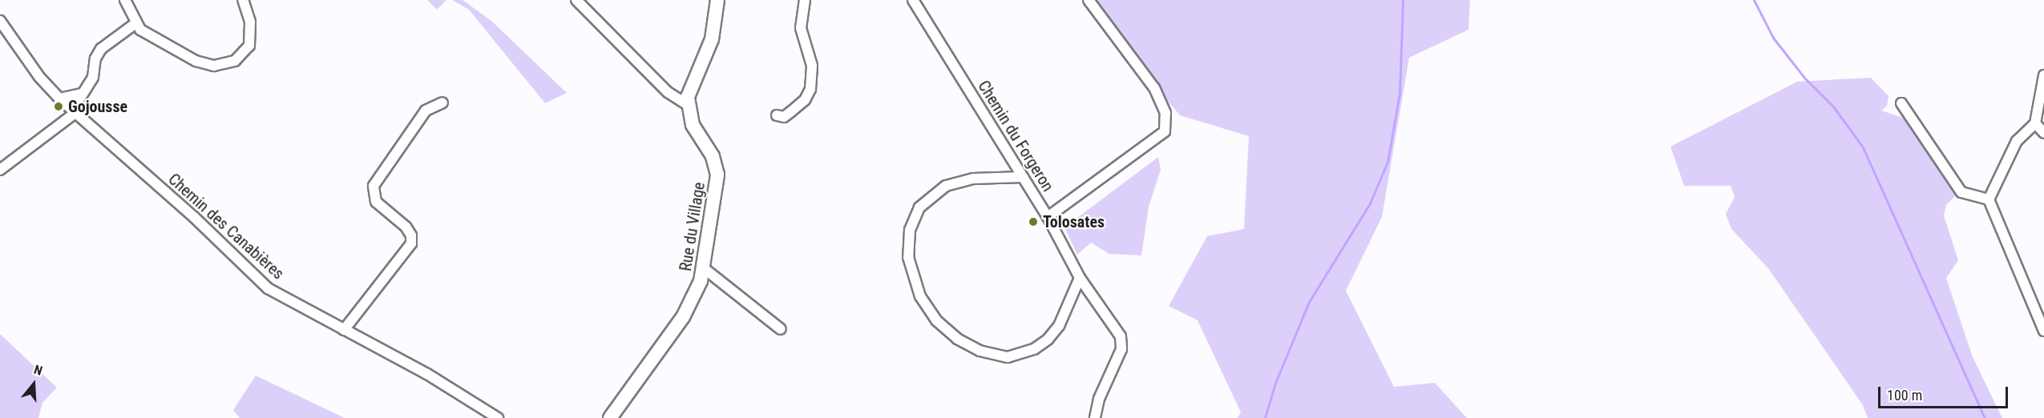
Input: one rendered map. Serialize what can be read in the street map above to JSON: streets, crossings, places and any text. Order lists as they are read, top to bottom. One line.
{"streets":{"street":["Chemin du Forgeron","Chemin des Canabières","Rue du Village"]},"places":["Gojousse","Tolosates"],"scale_bar":"100 m","north":"top"}
